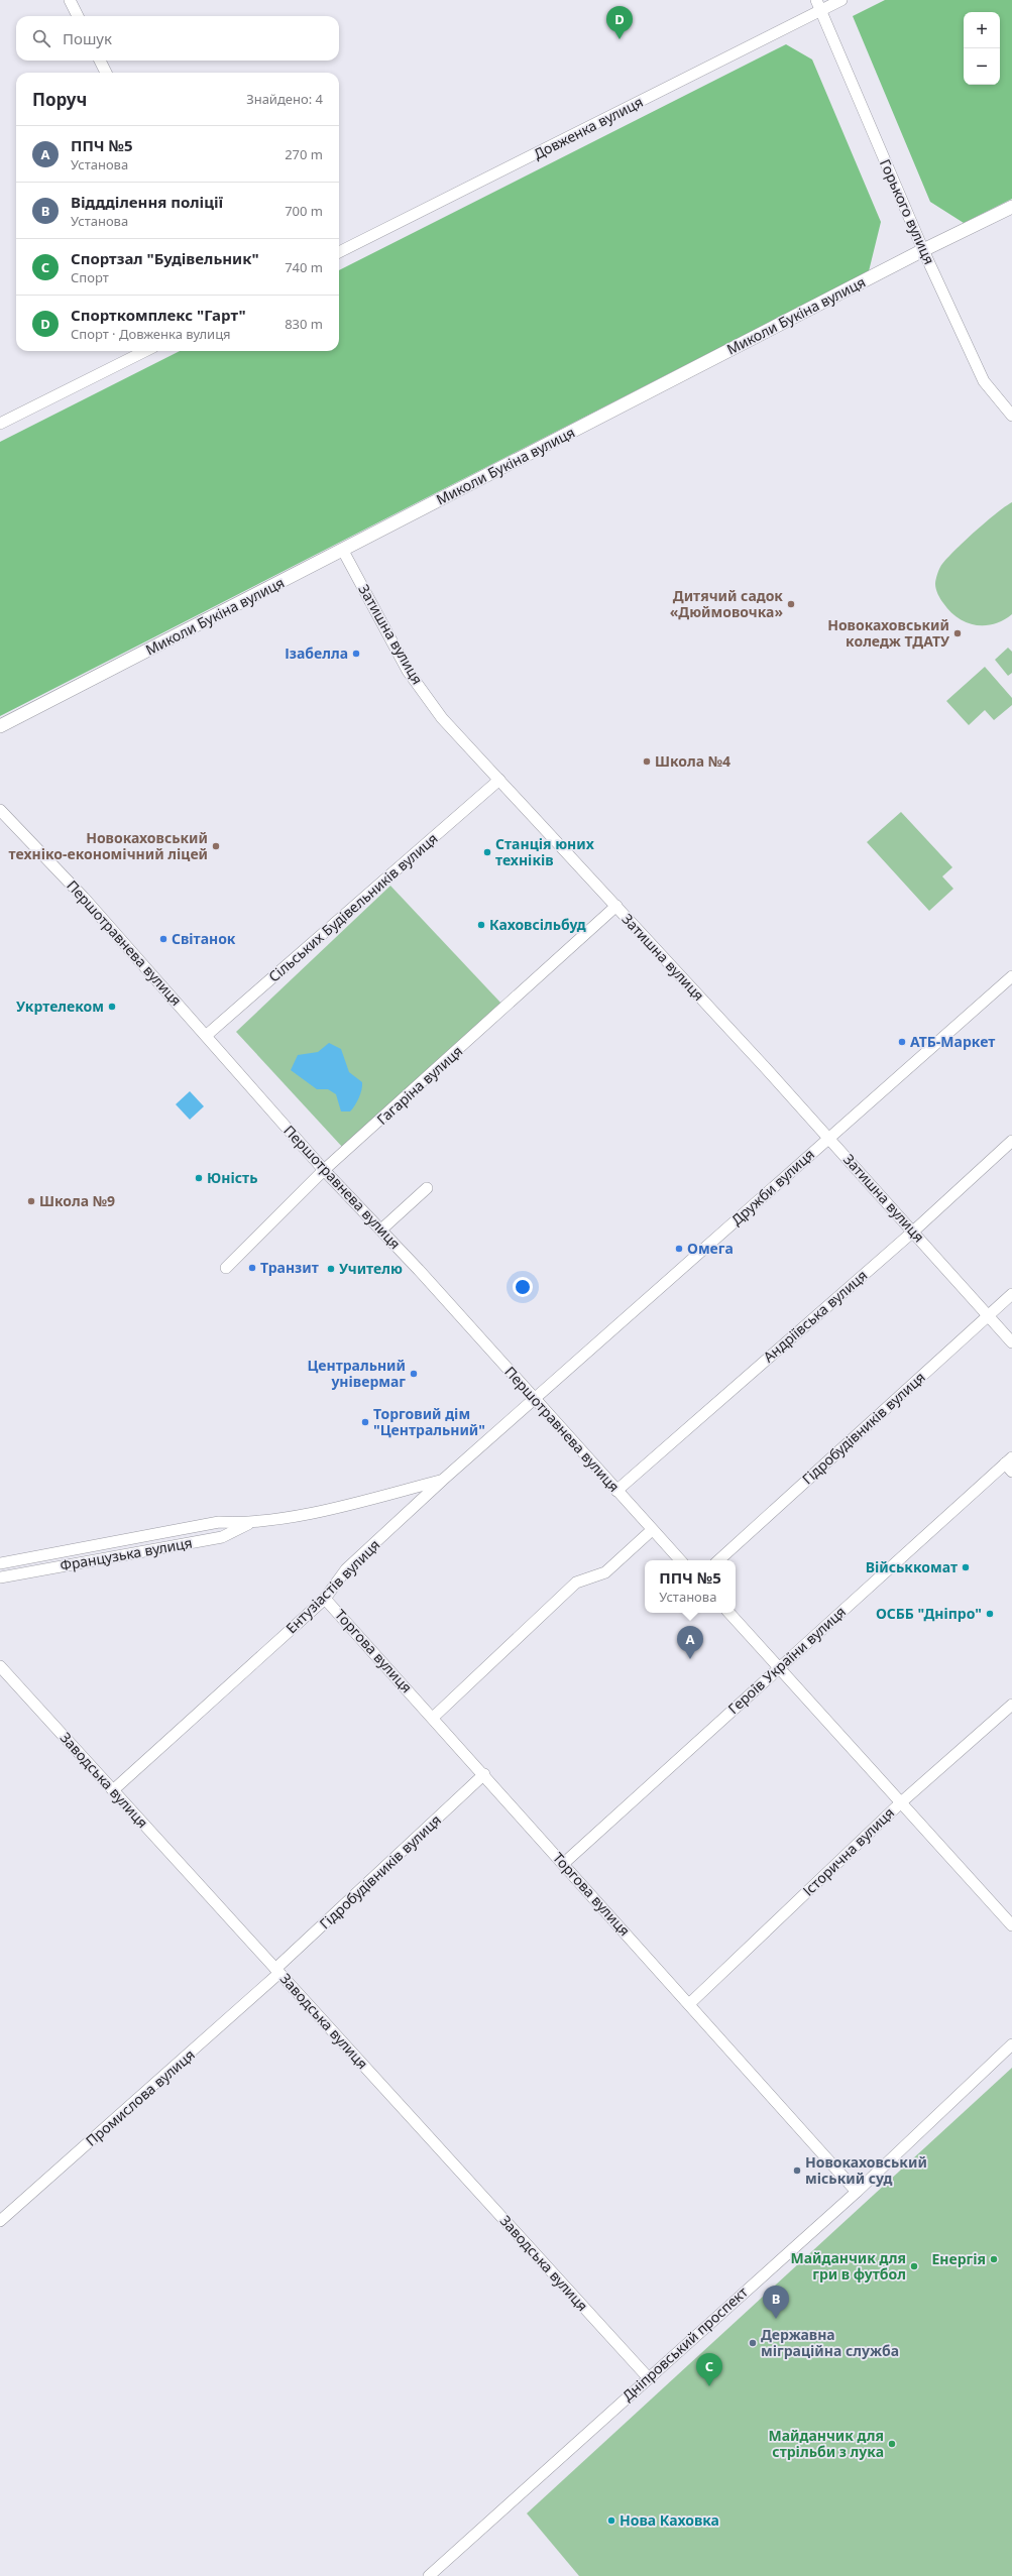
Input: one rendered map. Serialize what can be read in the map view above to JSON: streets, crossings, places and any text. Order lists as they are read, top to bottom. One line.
{"streets":{"street":["Довженка вулиця","Горького вулиця","Миколи Букіна вулиця","Затишна вулиця","Сільських Будівельників вулиця","Першотравнева вулиця","Гагаріна вулиця","Дружби вулиця","Андріївська вулиця","Гідробудівників вулиця","Французька вулиця","Ентузіастів вулиця","Торгова вулиця","Героїв України вулиця","Заводська вулиця","Історична вулиця","Промислова вулиця","Дніпровський проспект"]},"crossings":[["Довженка вулиця","Горького вулиця"],["Горького вулиця","Миколи Букіна вулиця"],["Миколи Букіна вулиця","Затишна вулиця"],["Затишна вулиця","Сільських Будівельників вулиця"],["Затишна вулиця","Гагаріна вулиця"],["Затишна вулиця","Дружби вулиця"],["Затишна вулиця","Андріївська вулиця"],["Затишна вулиця","Гідробудівників вулиця"],["Сільських Будівельників вулиця","Першотравнева вулиця"],["Першотравнева вулиця","Гагаріна вулиця"],["Першотравнева вулиця","Дружби вулиця"],["Першотравнева вулиця","Андріївська вулиця"],["Першотравнева вулиця","Ентузіастів вулиця"],["Дружби вулиця","Ентузіастів вулиця"],["Гідробудівників вулиця","Торгова вулиця"],["Гідробудівників вулиця","Заводська вулиця"],["Гідробудівників вулиця","Промислова вулиця"],["Французька вулиця","Ентузіастів вулиця"],["Ентузіастів вулиця","Торгова вулиця"],["Ентузіастів вулиця","Заводська вулиця"],["Торгова вулиця","Героїв України вулиця"],["Торгова вулиця","Історична вулиця"],["Торгова вулиця","Дніпровський проспект"],["Заводська вулиця","Промислова вулиця"],["Заводська вулиця","Дніпровський проспект"]],"places":["Дитячий садок «Дюймовочка»","Новокаховський коледж ТДАТУ","Ізабелла","Школа №4","Новокаховський техніко-економічний ліцей","Станція юних техніків","Каховсільбуд","Свiтанок","Укртелеком","АТБ-Маркет","Юність","Школа №9","Омега","Транзит","Учителю","Центральний універмаг","Торговий дім \"Центральний\"","Військкомат","ОСББ \"Днiпро\"","Новокаховський міський суд","Енергія","Майданчик для гри в футбол","Державна міграційна служба","Майданчик для стрільби з лука","Нова Каховка"],"page":{"pins":["D","A","B","C"],"map_buttons":["+","−"],"search":"Пошук","heading":["Поруч","Знайдено: 4"],"list":[{"mark":"A","name":"ППЧ №5","note":"Установа","value":"270 m"},{"mark":"B","name":"Віддділення поліції","note":"Установа","value":"700 m"},{"mark":"C","name":"Спортзал \"Будівельник\"","note":"Спорт","value":"740 m"},{"mark":"D","name":"Спорткомплекс \"Гарт\"","note":"Спорт · Довженка вулиця","value":"830 m"}],"popup":["ППЧ №5","Установа"]}}
